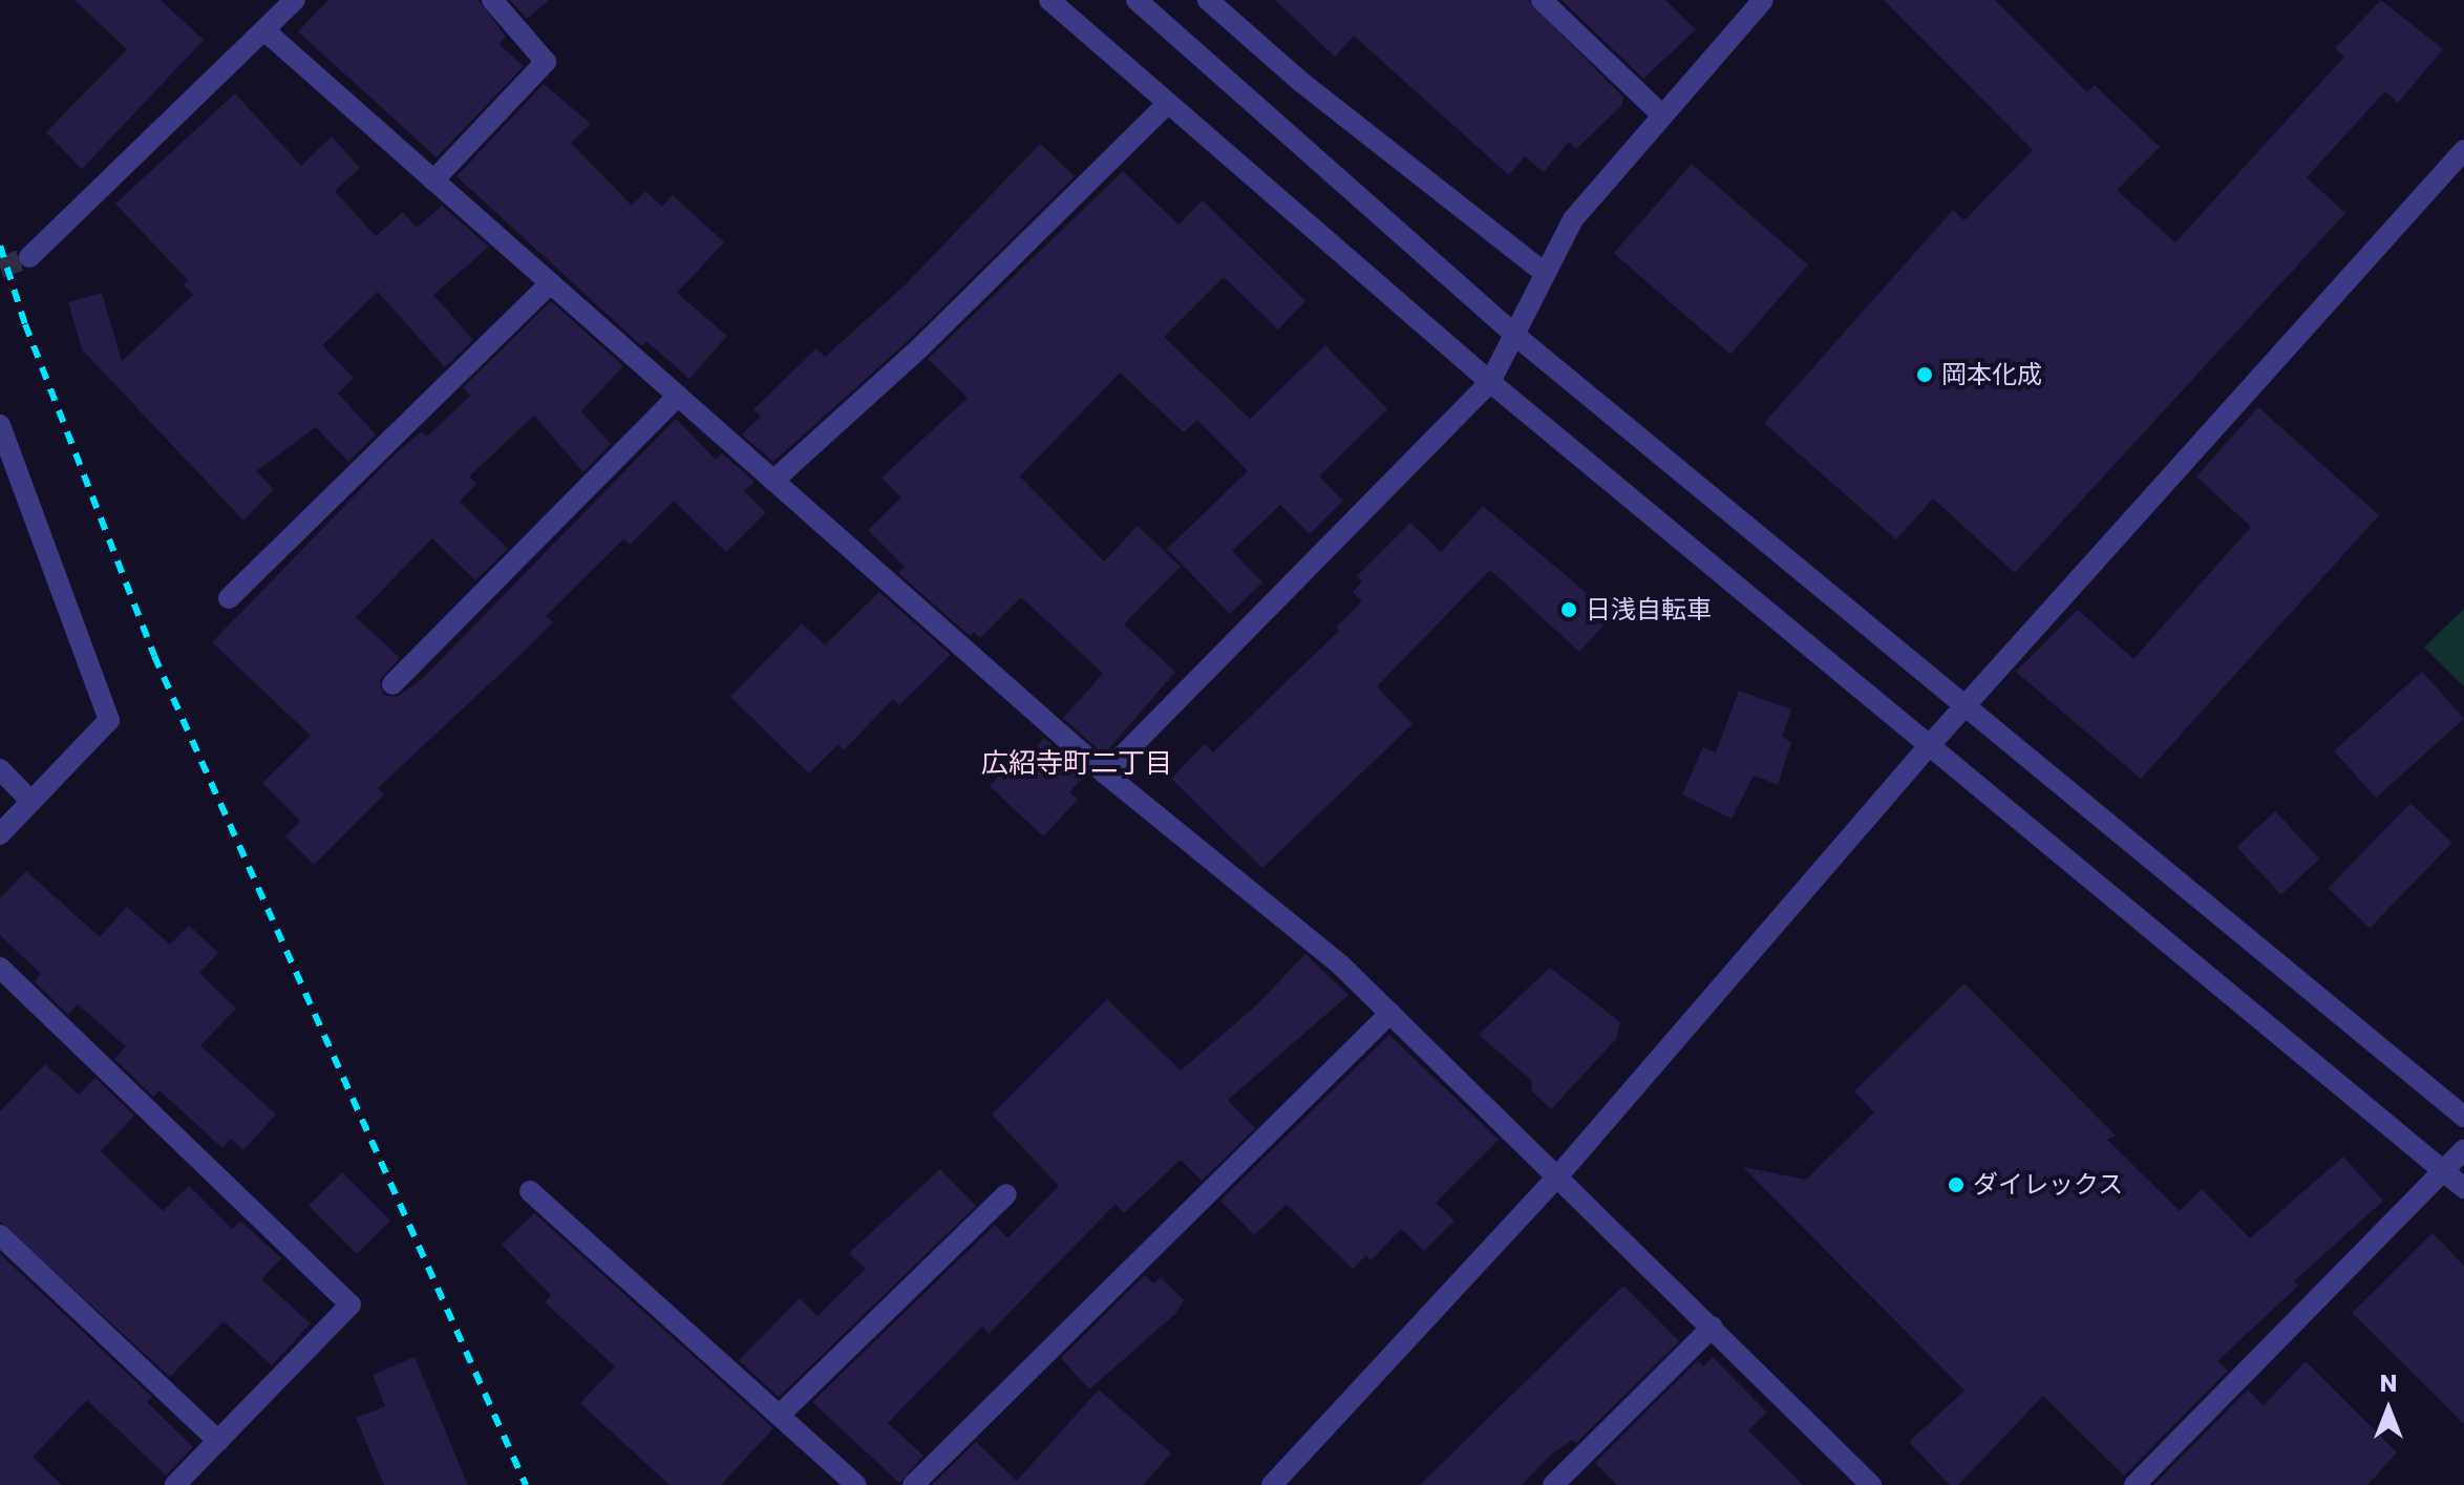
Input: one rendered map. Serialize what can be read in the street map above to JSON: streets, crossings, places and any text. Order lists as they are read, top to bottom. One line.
{"districts":["広紹寺町二丁目"],"places":["岡本化成","日浅自転車","ダイレックス"],"north":"top"}
